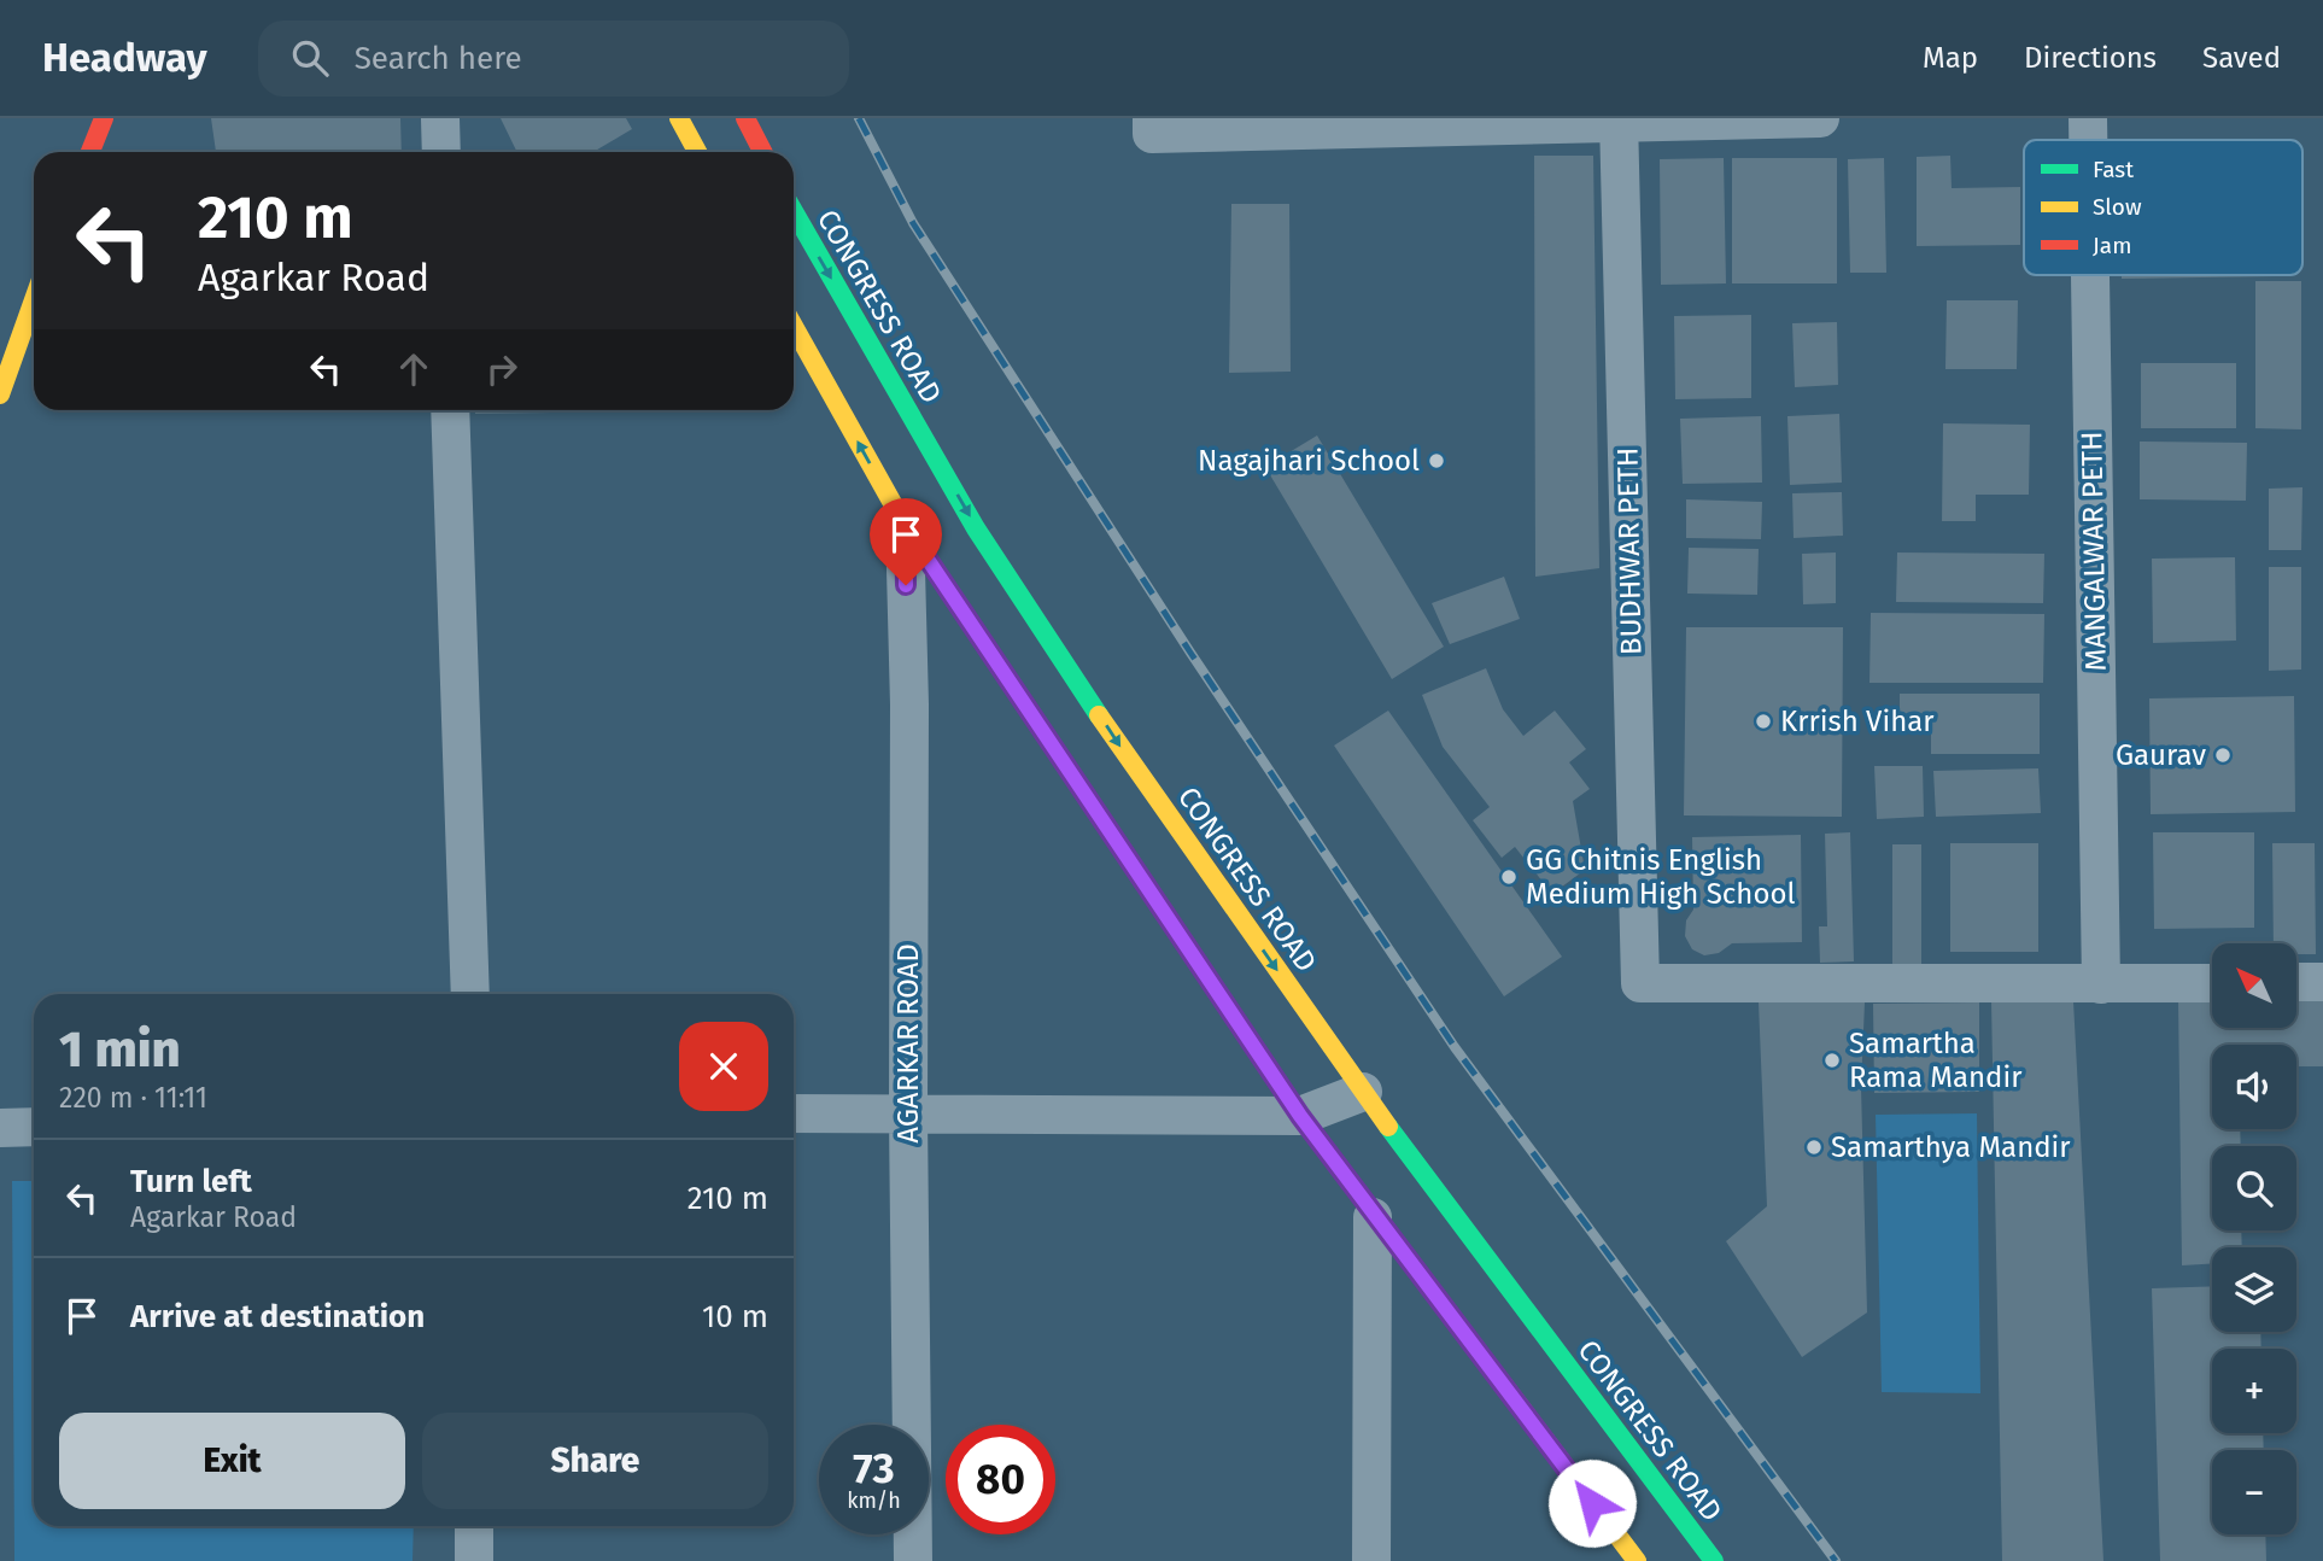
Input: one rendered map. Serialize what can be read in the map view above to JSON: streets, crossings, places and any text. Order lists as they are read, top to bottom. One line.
{"streets":{"main road":["CONGRESS ROAD"],"street":["BUDHWAR PETH","MANGALWAR PETH","AGARKAR ROAD"]},"crossings":[["BUDHWAR PETH","MANGALWAR PETH"]],"places":["Nagajhari School","Krrish Vihar","Gaurav","GG Chitnis English Medium High School","Samartha Rama Mandir","Samarthya Mandir"],"legend":["Fast","Slow","Jam"],"north":"top left","page":{"header":"Headway","search":"Search here","nav":["Map","Directions","Saved"],"turn":["210 m","Agarkar Road"],"map_buttons":["+","−"],"heading":["1 min","220 m · 11:11"],"list":[{"name":"Turn left","note":"Agarkar Road","value":"210 m"},{"name":"Arrive at destination","value":"10 m"}],"buttons":["Exit","Share"],"speed":"73 km/h","limit":"80"}}
